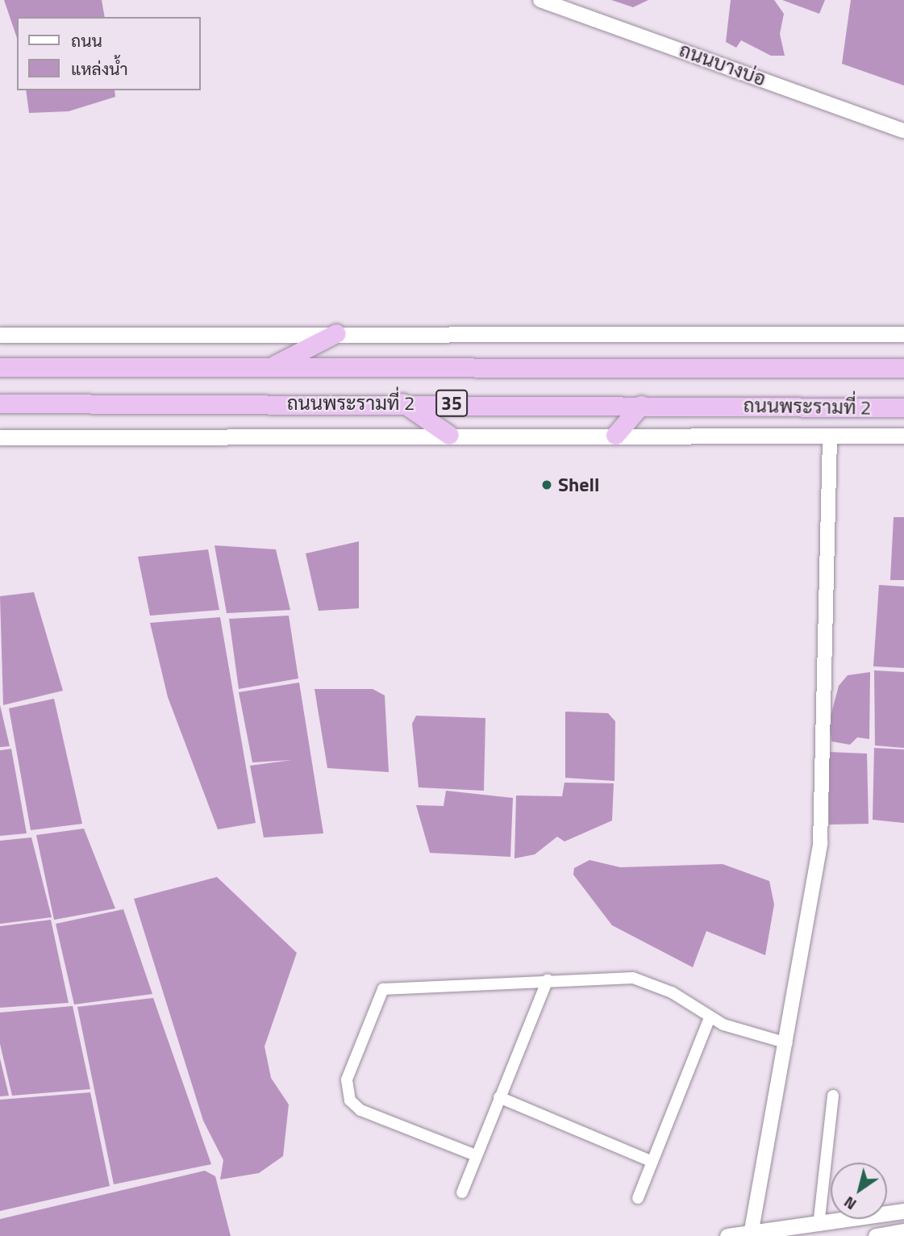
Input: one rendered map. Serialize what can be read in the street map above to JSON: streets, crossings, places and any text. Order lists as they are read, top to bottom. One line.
{"streets":{"highway":["ถนนพระรามที่ 2","35"],"street":["ถนนบางบ่อ"]},"places":["Shell"],"legend":["ถนน","แหล่งน้ำ"],"north":"bottom left"}
